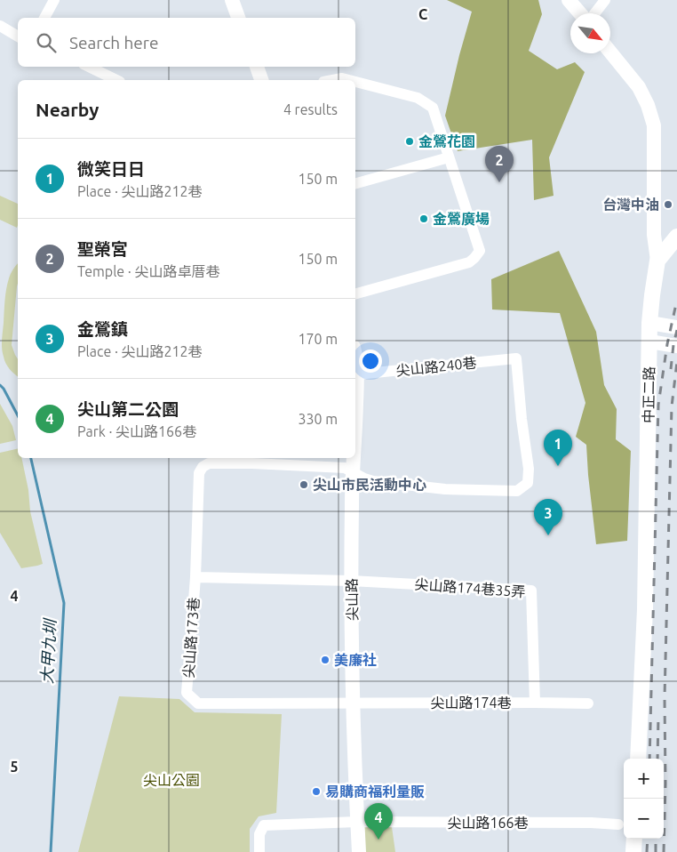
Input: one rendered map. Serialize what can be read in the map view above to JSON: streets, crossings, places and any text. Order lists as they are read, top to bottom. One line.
{"streets":{"main road":["中正二路"],"street":["尖山路240巷","尖山路174巷35弄","尖山路","尖山路173巷","尖山路174巷","尖山路166巷"]},"crossings":[["尖山路240巷","尖山路"],["尖山路240巷","尖山路173巷"],["尖山路174巷35弄","尖山路"],["尖山路174巷35弄","尖山路174巷"],["尖山路","尖山路173巷"],["尖山路","尖山路174巷"],["尖山路","尖山路166巷"],["尖山路173巷","尖山路174巷"]],"water":["大甲九圳"],"parks":["尖山公園"],"places":["金鶯花園","台灣中油","金鶯廣場","尖山市民活動中心","美廉社","易購商福利量販"],"north":"bottom right","page":{"search":"Search here","heading":["Nearby","4 results"],"list":[{"mark":"1","name":"微笑日日","note":"Place · 尖山路212巷","value":"150 m"},{"mark":"2","name":"聖榮宮","note":"Temple · 尖山路卓厝巷","value":"150 m"},{"mark":"3","name":"金鶯鎮","note":"Place · 尖山路212巷","value":"170 m"},{"mark":"4","name":"尖山第二公園","note":"Park · 尖山路166巷","value":"330 m"}],"pins":["2","1","3","4"],"map_buttons":["+","−"]},"grid":{"columns":["C"],"rows":["4","5"]}}
